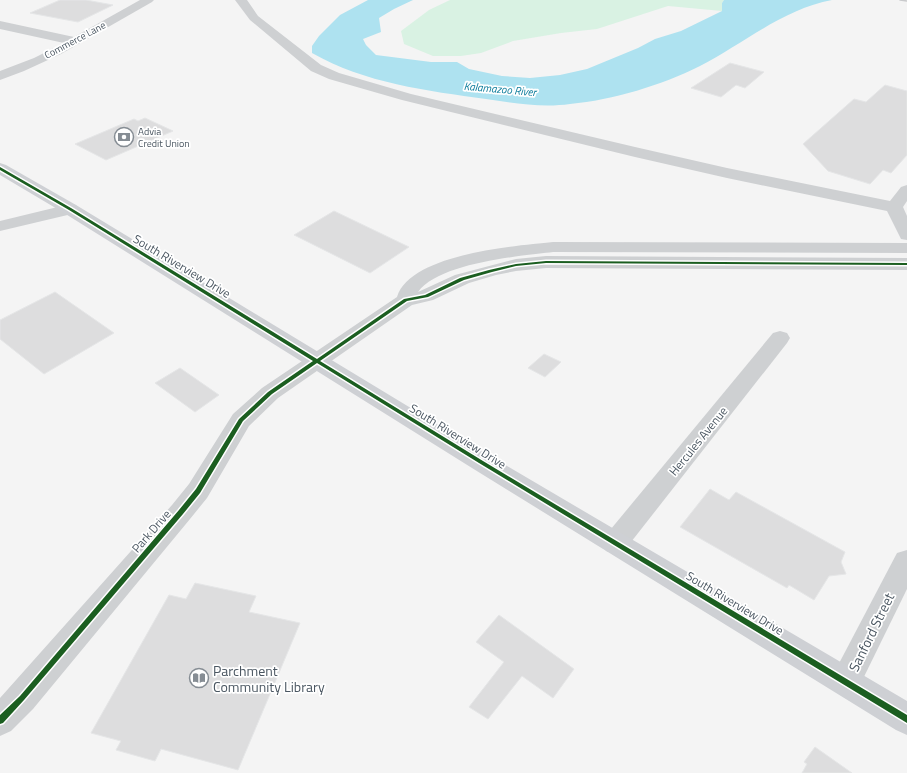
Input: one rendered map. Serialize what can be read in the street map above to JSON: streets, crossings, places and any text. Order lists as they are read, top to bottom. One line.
{"streets":{"street":["Commerce Lane","South Riverview Drive","Hercules Avenue","Park Drive","Sanford Street"]},"crossings":[["South Riverview Drive","Hercules Avenue"],["South Riverview Drive","Park Drive"],["South Riverview Drive","Sanford Street"]],"water":["Kalamazoo River"],"places":{"bank":["Advia Credit Union"],"library":["Parchment Community Library"]}}
